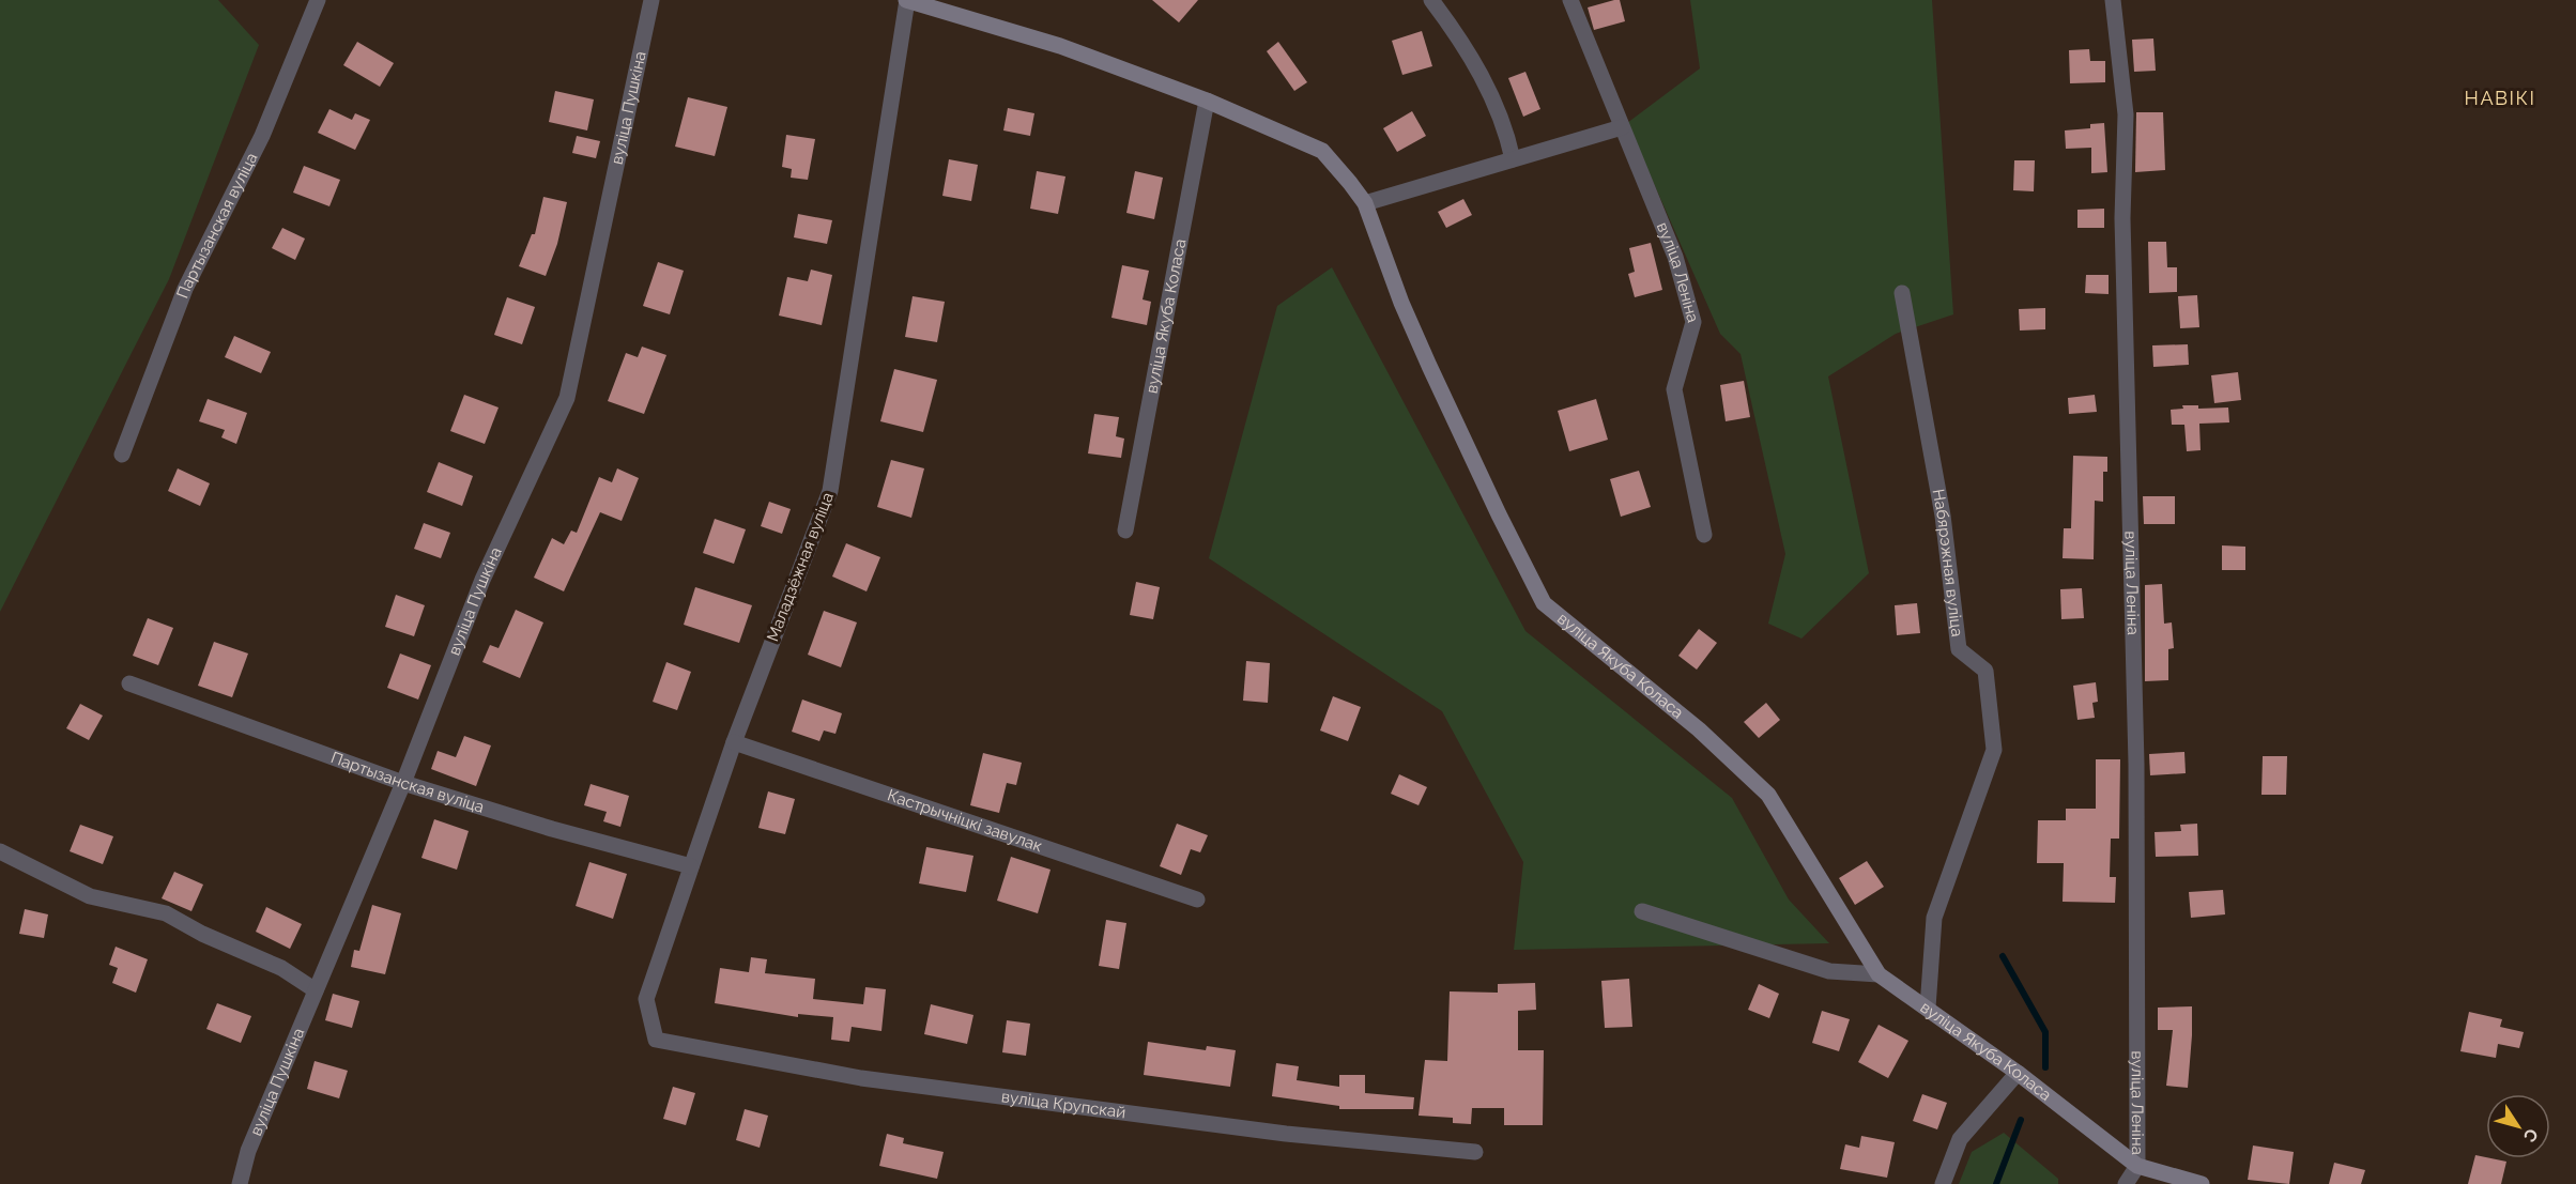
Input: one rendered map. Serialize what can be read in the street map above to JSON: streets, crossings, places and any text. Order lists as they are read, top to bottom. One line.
{"streets":{"street":["вуліца Пушкіна","Партызанская вуліца","вуліца Леніна","вуліца Якуба Коласа","Набярэжная вуліца","Маладзёжная вуліца","Кастрычніцкі завулак","вуліца Крупскай"]},"crossings":[["вуліца Пушкіна","Партызанская вуліца"],["Партызанская вуліца","Маладзёжная вуліца"],["вуліца Леніна","вуліца Якуба Коласа"],["вуліца Якуба Коласа","Набярэжная вуліца"],["вуліца Якуба Коласа","Маладзёжная вуліца"],["Маладзёжная вуліца","Кастрычніцкі завулак"],["Маладзёжная вуліца","вуліца Крупскай"]],"districts":["НАВІКІ"],"north":"bottom right"}
